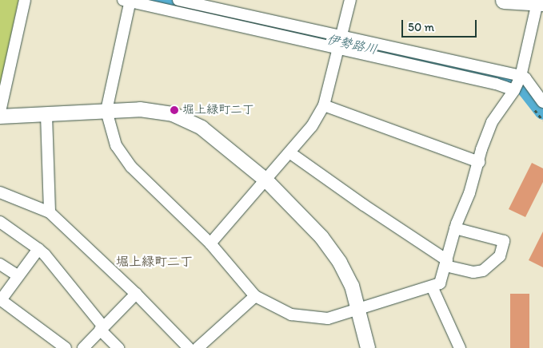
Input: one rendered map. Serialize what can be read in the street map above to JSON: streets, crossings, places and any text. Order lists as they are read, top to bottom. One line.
{"districts":["堀上緑町二丁"],"water":["伊勢路川"],"places":["堀上緑町二丁"],"scale_bar":"50 m"}
